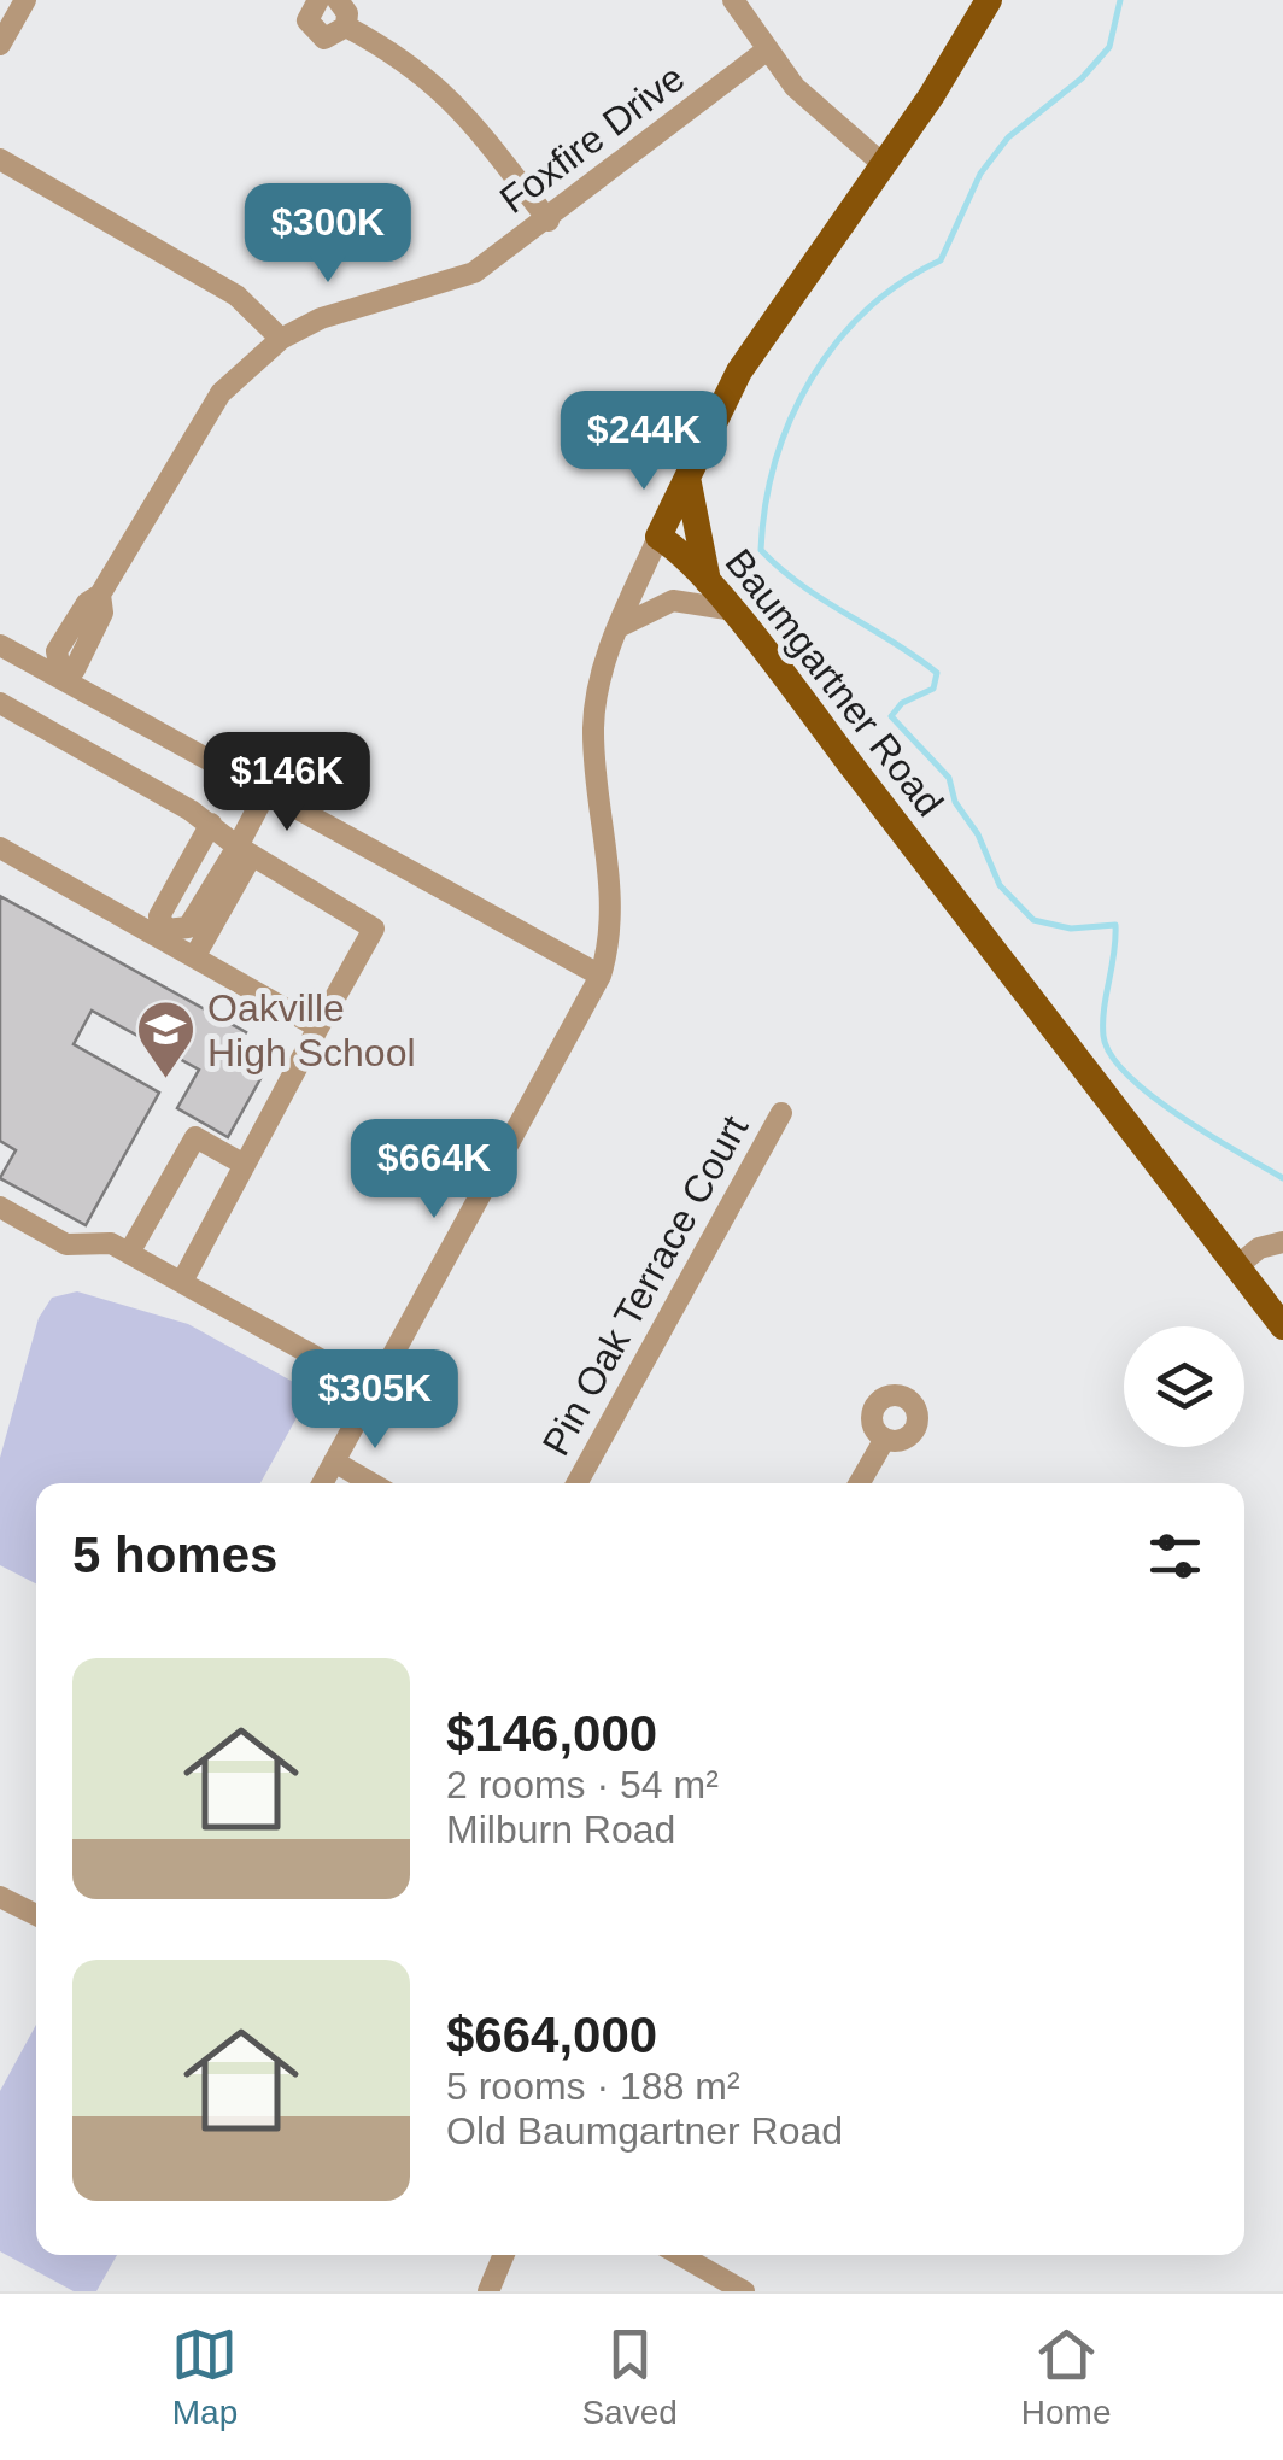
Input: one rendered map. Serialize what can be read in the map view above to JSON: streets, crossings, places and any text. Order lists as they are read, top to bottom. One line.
{"streets":{"main road":["Baumgartner Road"],"street":["Foxfire Drive","Pin Oak Terrace Court"]},"places":{"school or university":["Oakville High School"]},"page":{"price":["$300K","$244K","$146K","$664K","$305K"],"heading":"5 homes","list":[{"name":"$146,000","note":"2 rooms · 54 m² · Milburn Road"},{"name":"$664,000","note":"5 rooms · 188 m² · Old Baumgartner Road"}],"tabs":["Map","Saved","Home"]}}
